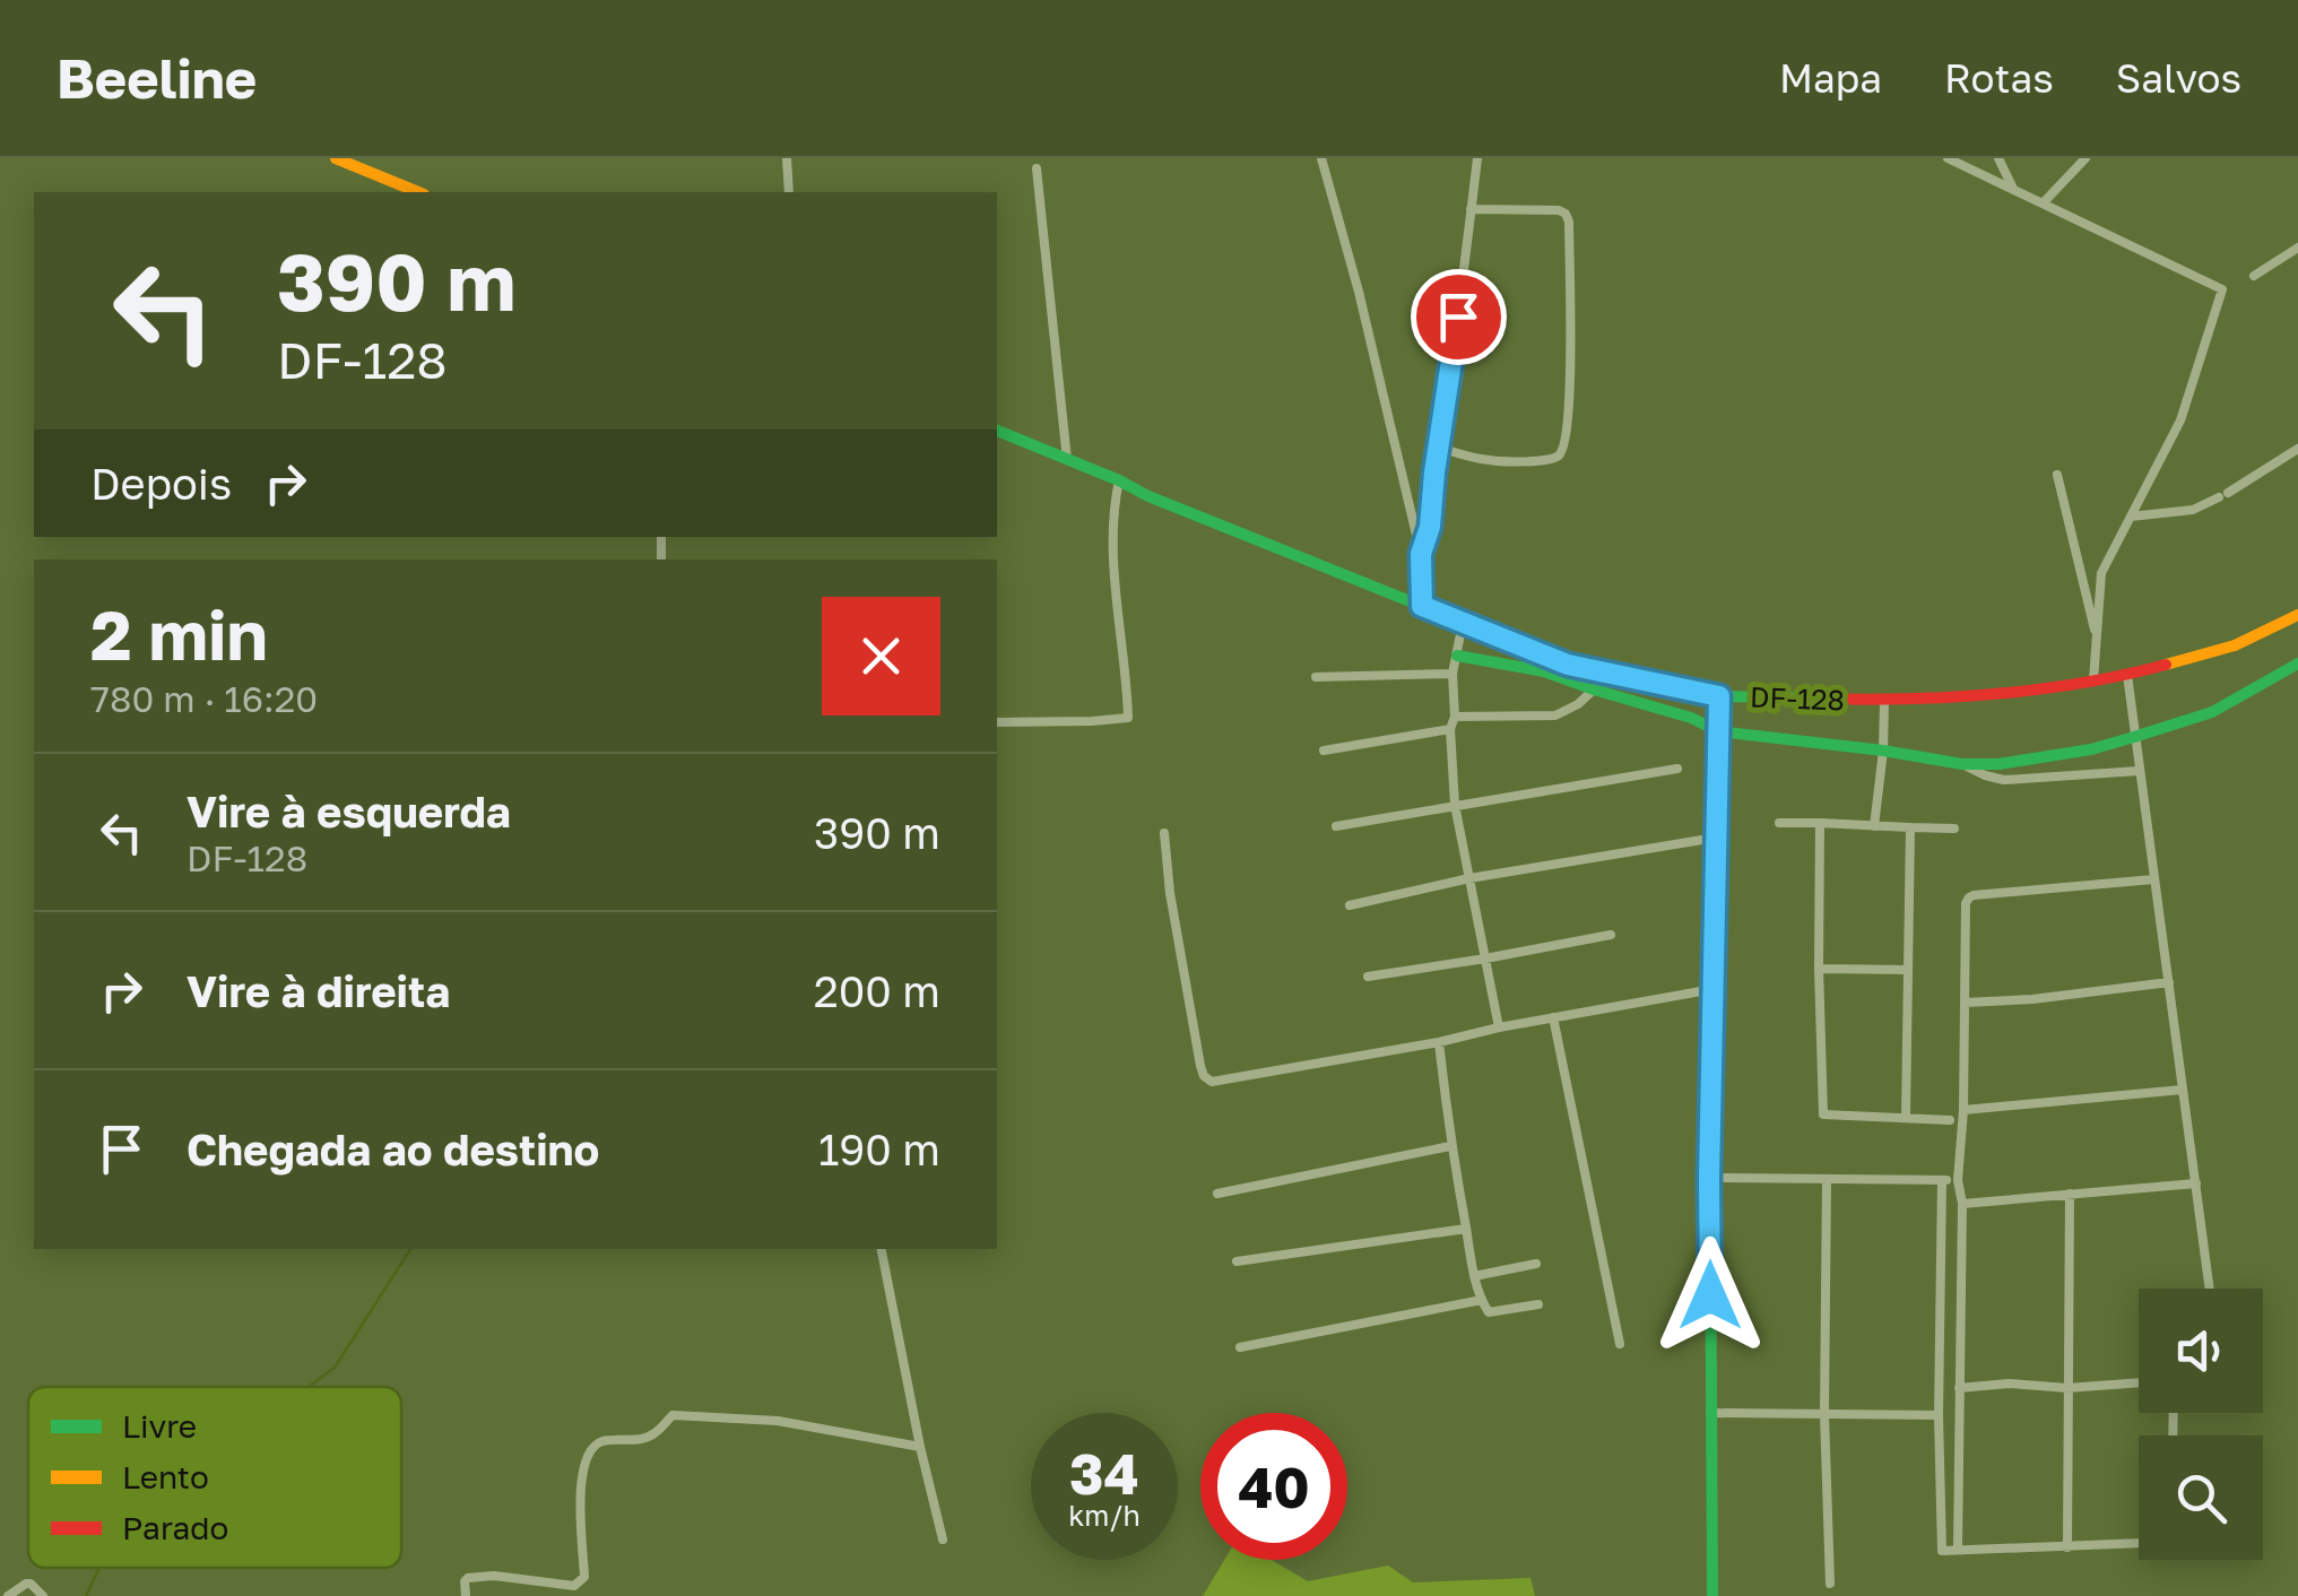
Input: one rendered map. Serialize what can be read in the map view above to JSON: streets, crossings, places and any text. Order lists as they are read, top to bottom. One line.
{"streets":{"street":["DF-128"]},"legend":["Livre","Lento","Parado"],"page":{"header":"Beeline","nav":["Mapa","Rotas","Salvos"],"turn":["390 m","DF-128"],"then":"Depois","heading":["2 min","780 m · 16:20"],"list":[{"name":"Vire à esquerda","note":"DF-128","value":"390 m"},{"name":"Vire à direita","value":"200 m"},{"name":"Chegada ao destino","value":"190 m"}],"speed":"34 km/h","limit":"40"}}
